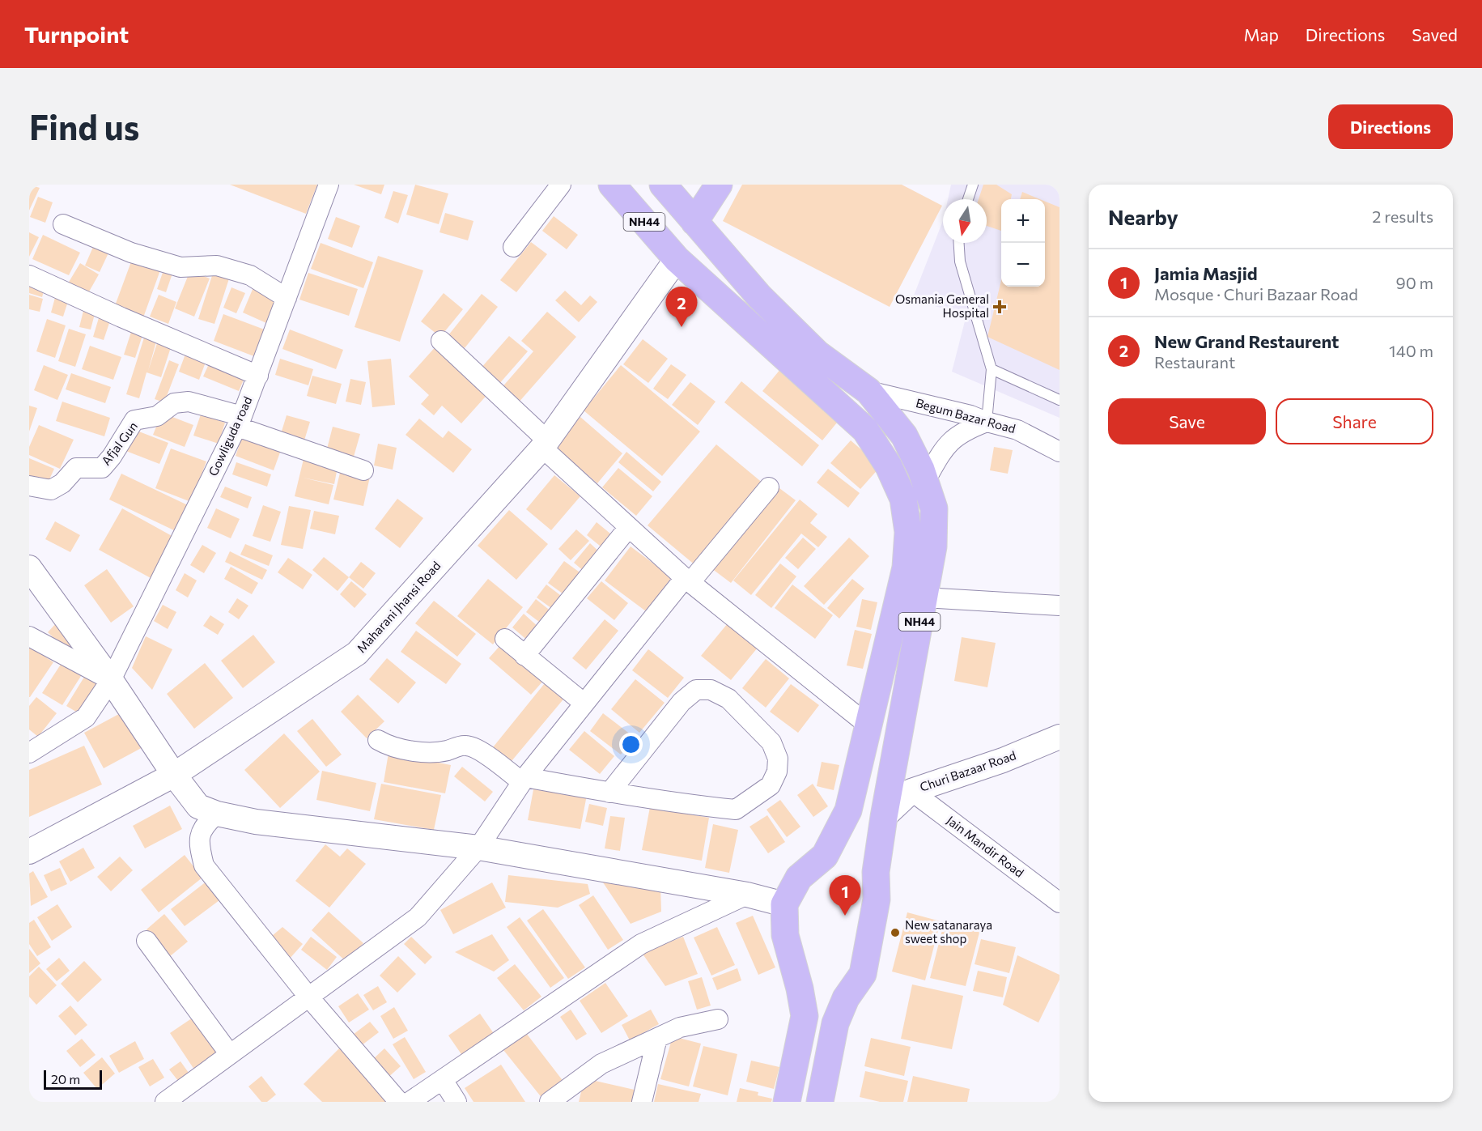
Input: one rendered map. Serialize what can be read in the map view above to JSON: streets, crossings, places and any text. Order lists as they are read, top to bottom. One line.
{"streets":{"highway":["NH44"],"street":["Begum Bazar Road","Gowliguda road","Afjal Gun","Maharani Jhansi Road","Churi Bazaar Road","Jain Mandir Road"]},"crossings":[["NH44","Begum Bazar Road"],["NH44","Maharani Jhansi Road"],["NH44","Churi Bazaar Road"],["Gowliguda road","Afjal Gun"],["Churi Bazaar Road","Jain Mandir Road"]],"places":{"health":["Osmania General Hospital"],"other":["New satanaraya sweet shop"]},"scale_bar":"20 m","north":"bottom","page":{"header":"Turnpoint","nav":["Map","Directions","Saved"],"buttons":["Directions",["Save","Share"]],"title":"Find us","heading":["Nearby","2 results"],"map_buttons":["+","−"],"list":[{"mark":"1","name":"Jamia Masjid","note":"Mosque · Churi Bazaar Road","value":"90 m"},{"mark":"2","name":"New Grand Restaurent","note":"Restaurant","value":"140 m"}],"pins":["2","1"],"scale":"20 m"}}
